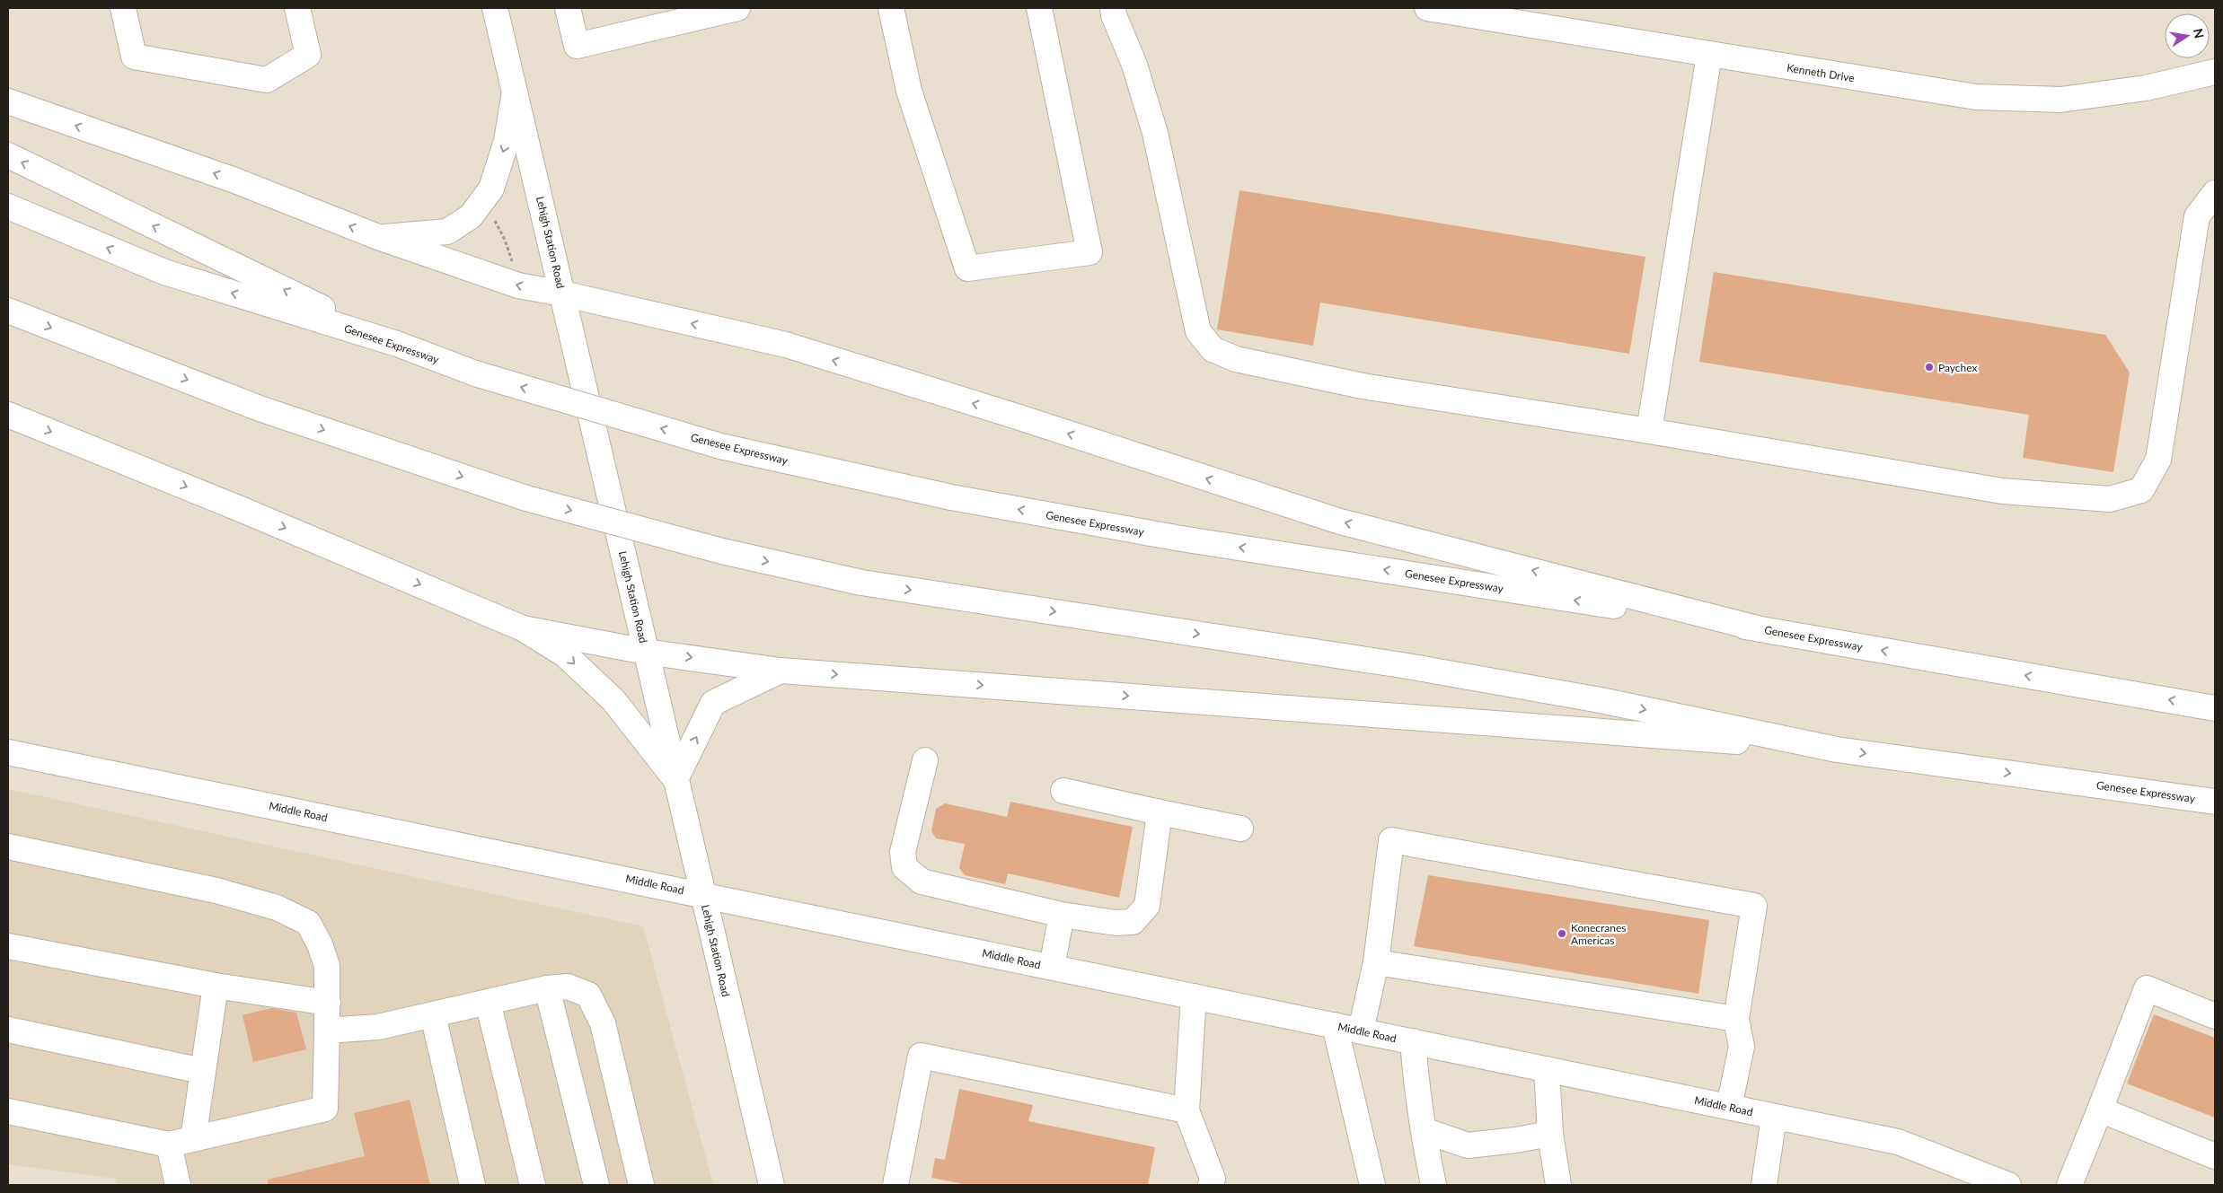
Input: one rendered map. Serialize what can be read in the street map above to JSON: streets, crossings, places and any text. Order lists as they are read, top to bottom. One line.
{"streets":{"main road":["Kenneth Drive","Lehigh Station Road","Genesee Expressway","Middle Road"]},"crossings":[["Lehigh Station Road","Middle Road"]],"places":["Paychex","Konecranes Americas"],"north":"right"}
